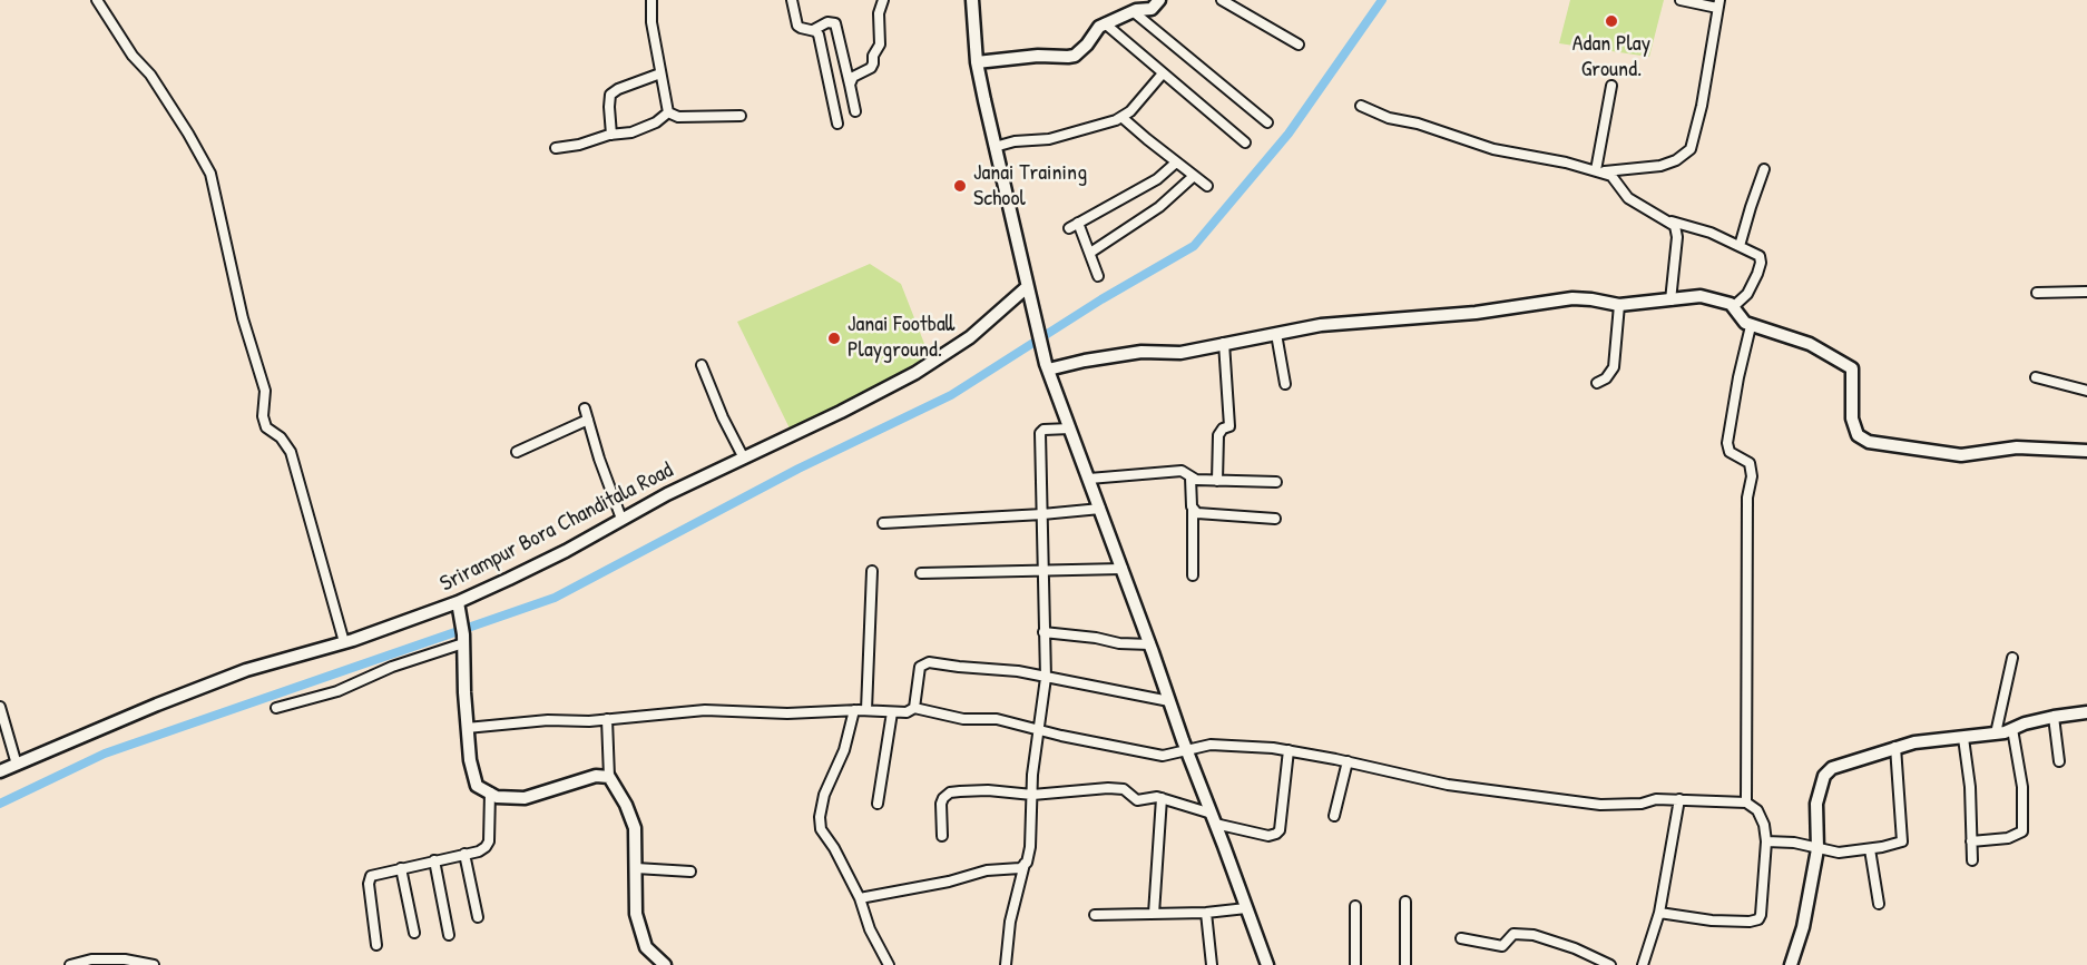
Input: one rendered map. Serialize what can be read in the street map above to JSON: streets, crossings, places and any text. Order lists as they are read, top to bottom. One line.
{"streets":{"street":["Srirampur Bora Chanditala Road"]},"places":["Adan Play Ground.","Janai Training School","Janai Football Playground."]}
